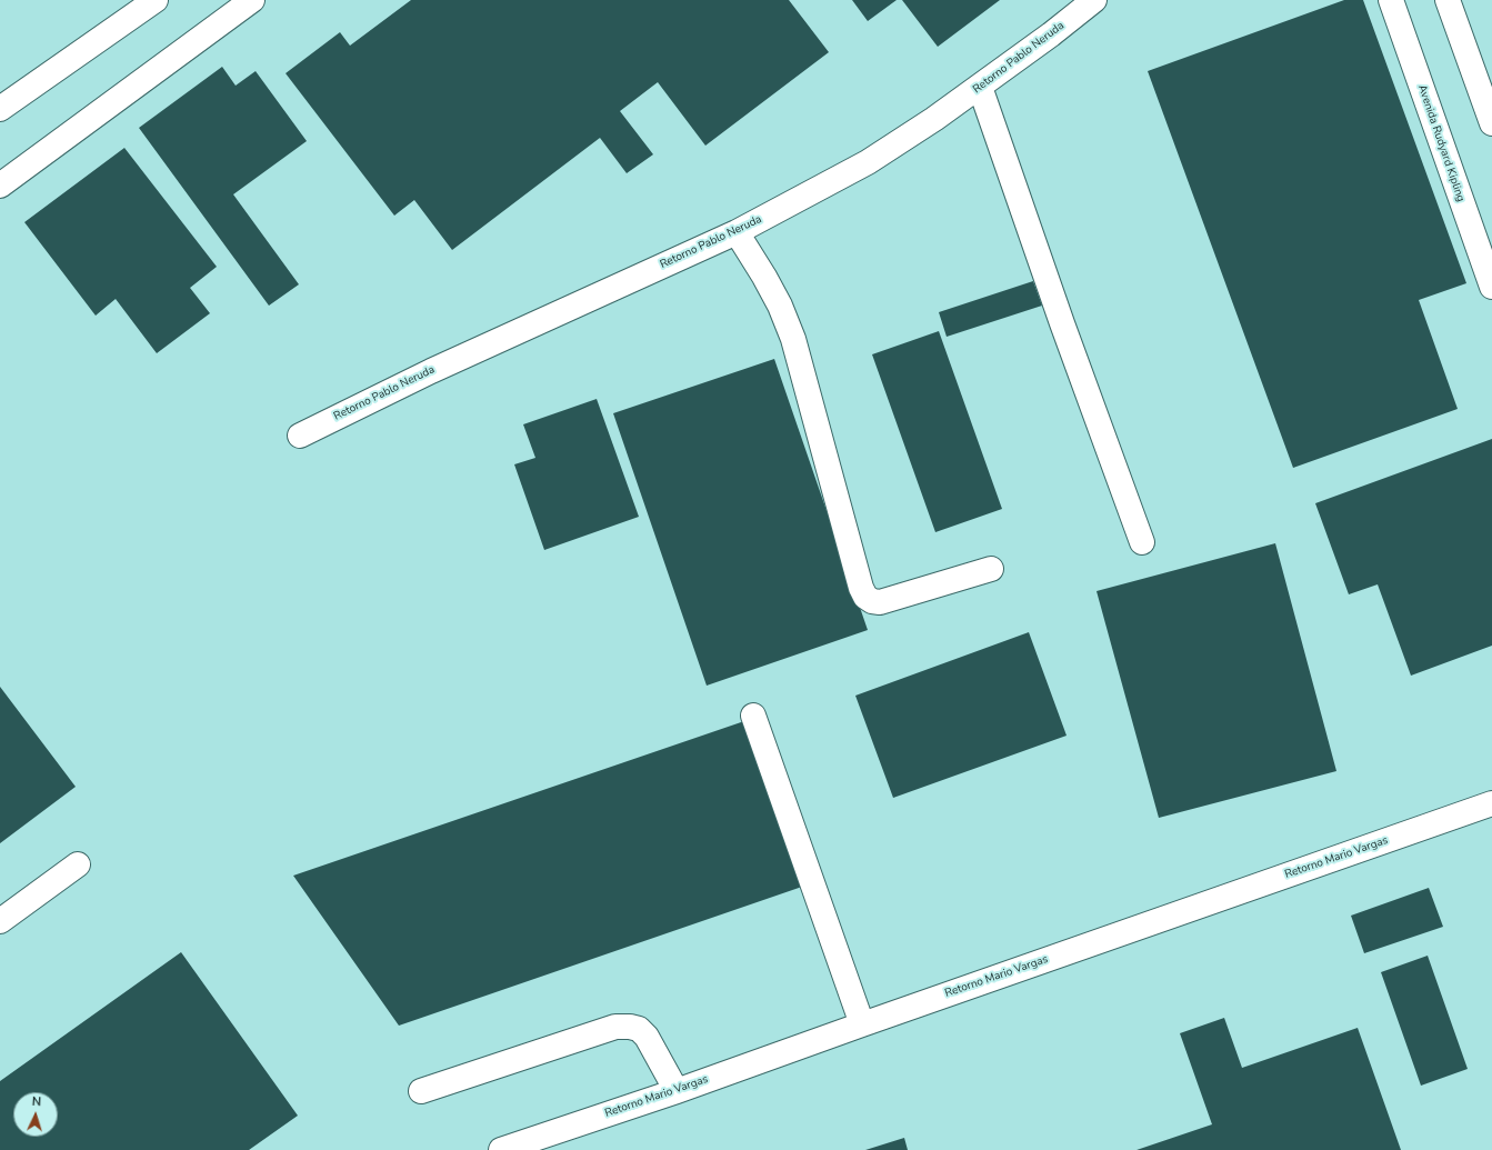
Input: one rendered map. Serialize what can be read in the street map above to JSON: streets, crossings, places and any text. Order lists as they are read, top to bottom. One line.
{"streets":{"street":["Retorno Pablo Neruda","Avenida Rudyard Kipling","Retorno Mario Vargas"]},"north":"top"}
